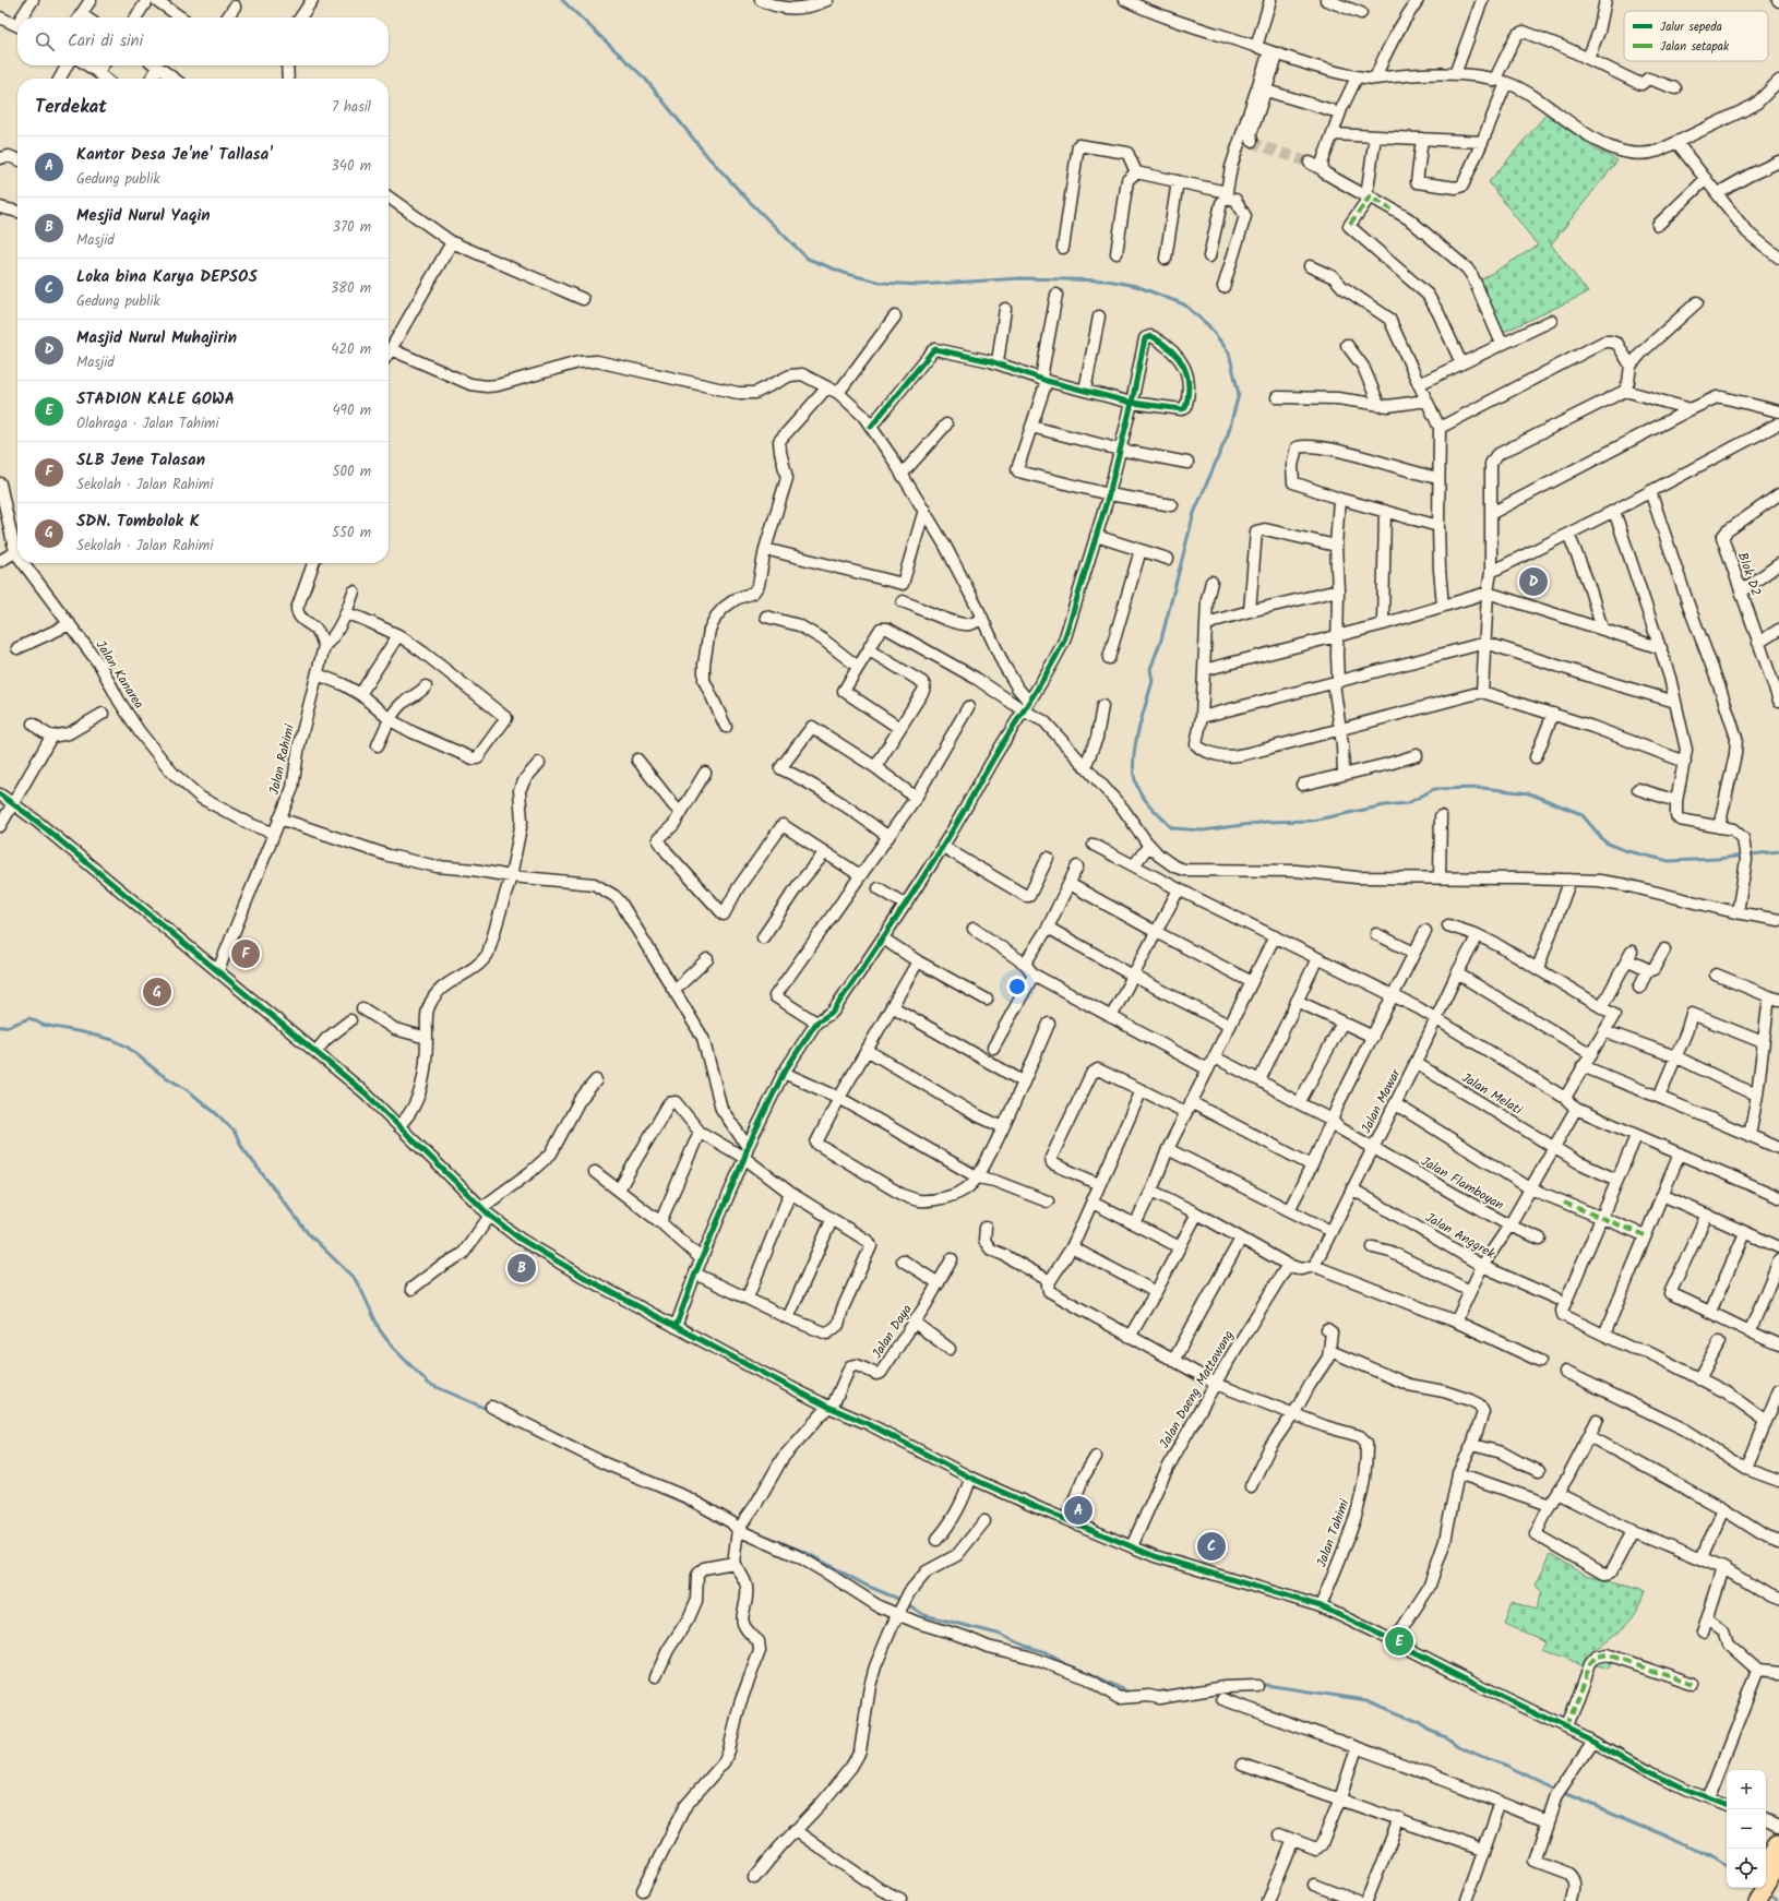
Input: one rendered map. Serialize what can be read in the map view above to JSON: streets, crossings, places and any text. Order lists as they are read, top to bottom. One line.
{"streets":{"street":["Blok D2","Jalan Kanarea","Jalan Rahimi","Jalan Melati","Jalan Mawar","Jalan Flamboyan","Jalan Anggrek","Jalan Daya","Jalan Daeng Mattawang","Jalan Tahimi"]},"crossings":[["Jalan Kanarea","Jalan Rahimi"],["Jalan Melati","Jalan Mawar"],["Jalan Mawar","Jalan Flamboyan"],["Jalan Mawar","Jalan Anggrek"]],"legend":["Jalur sepeda","Jalan setapak"],"page":{"search":"Cari di sini","heading":["Terdekat","7 hasil"],"list":[{"mark":"A","name":"Kantor Desa Je'ne' Tallasa'","note":"Gedung publik","value":"340 m"},{"mark":"B","name":"Mesjid Nurul Yaqin","note":"Masjid","value":"370 m"},{"mark":"C","name":"Loka bina Karya DEPSOS","note":"Gedung publik","value":"380 m"},{"mark":"D","name":"Masjid Nurul Muhajirin","note":"Masjid","value":"420 m"},{"mark":"E","name":"STADION KALE GOWA","note":"Olahraga · Jalan Tahimi","value":"490 m"},{"mark":"F","name":"SLB Jene Talasan","note":"Sekolah · Jalan Rahimi","value":"500 m"},{"mark":"G","name":"SDN. Tombolok K","note":"Sekolah · Jalan Rahimi","value":"550 m"}],"pins":["D","F","G","B","A","C","E"],"map_buttons":["+","−"]}}
